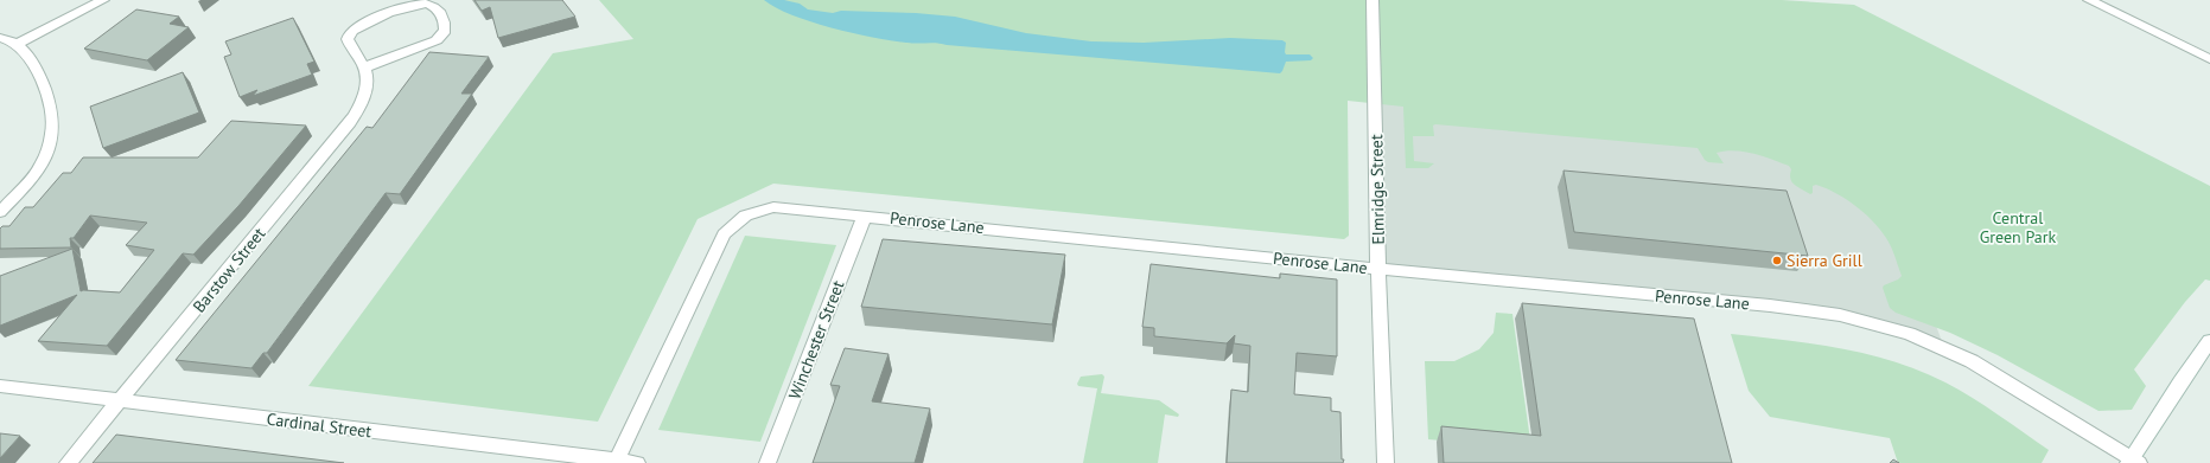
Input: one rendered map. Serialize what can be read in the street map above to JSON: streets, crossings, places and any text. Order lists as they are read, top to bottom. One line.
{"streets":{"street":["Elmridge Street","Penrose Lane","Barstow Street","Winchester Street","Cardinal Street"]},"crossings":[["Elmridge Street","Penrose Lane"],["Penrose Lane","Winchester Street"],["Penrose Lane","Cardinal Street"],["Barstow Street","Cardinal Street"]],"parks":["Central Green Park"],"places":["Sierra Grill"]}
